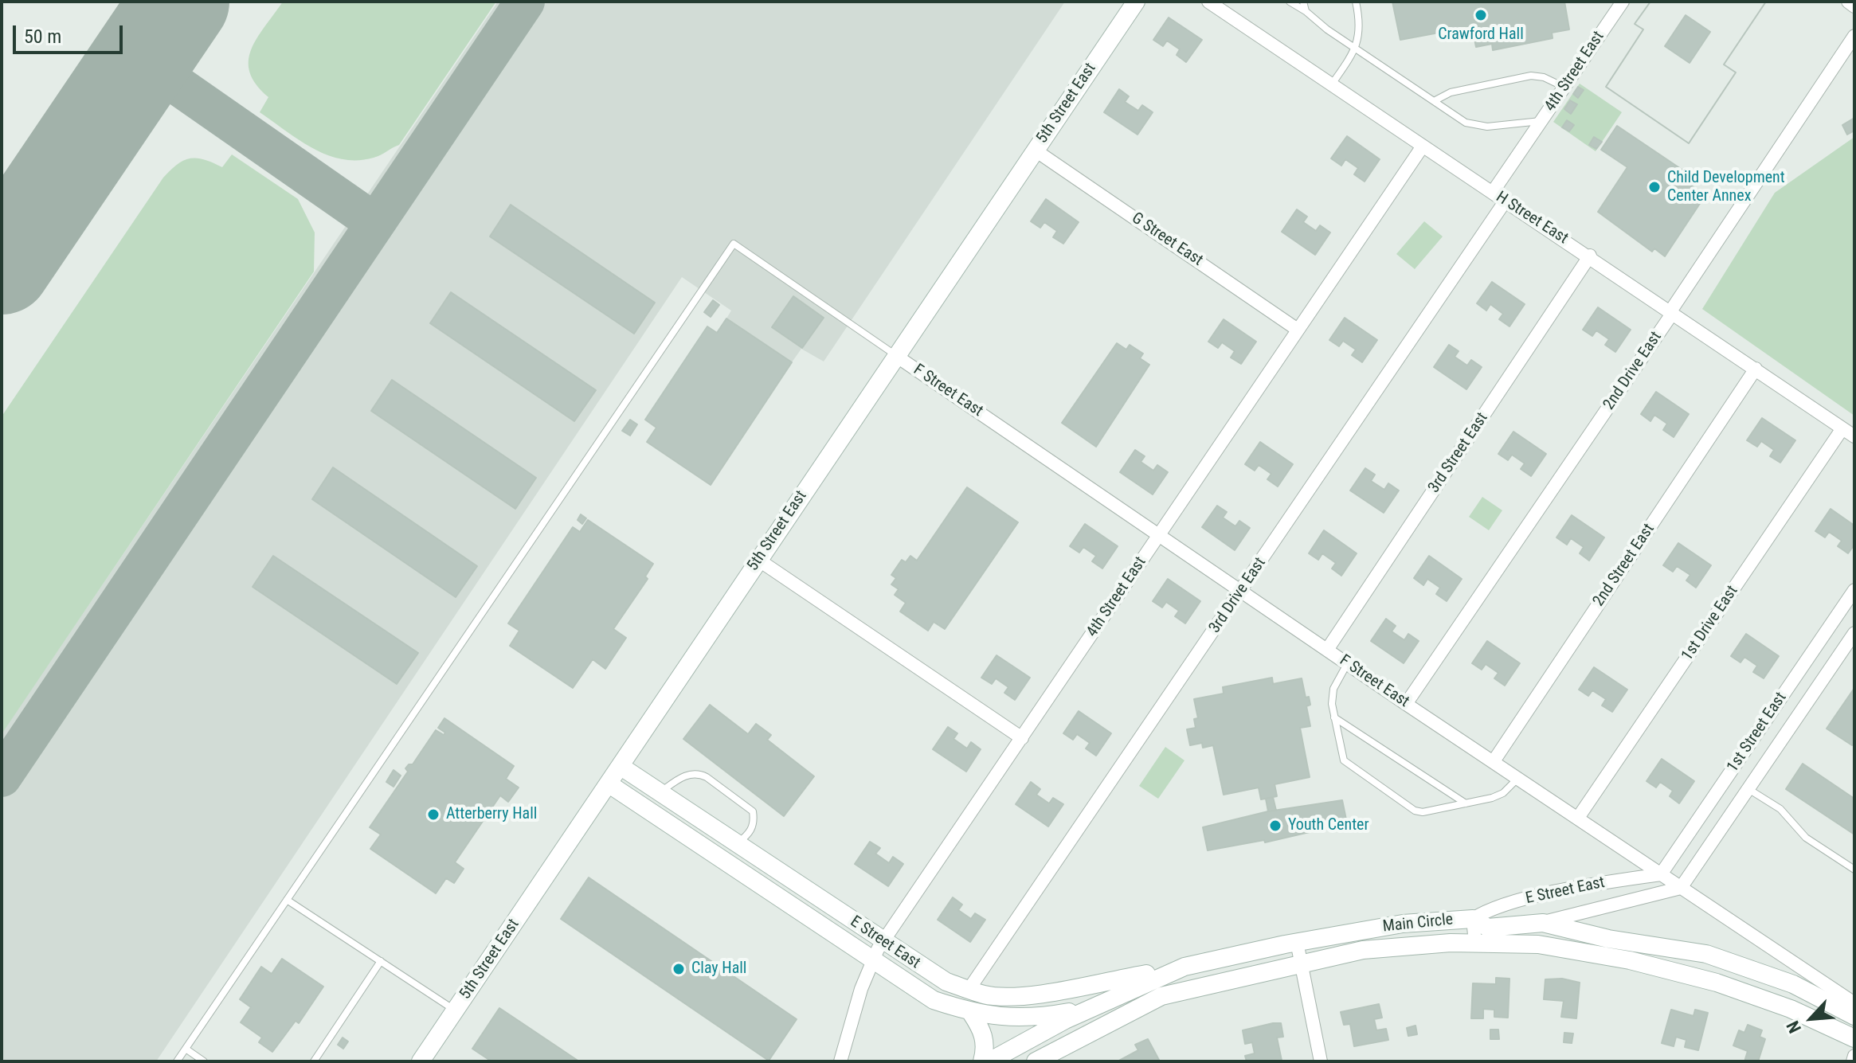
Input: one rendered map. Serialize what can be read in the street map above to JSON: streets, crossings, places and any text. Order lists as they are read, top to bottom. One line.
{"streets":{"street":["4th Street East","5th Street East","H Street East","G Street East","2nd Drive East","F Street East","3rd Street East","2nd Street East","3rd Drive East","1st Drive East","1st Street East","E Street East","Main Circle"]},"crossings":[["4th Street East","H Street East"],["4th Street East","G Street East"],["4th Street East","F Street East"],["4th Street East","E Street East"],["5th Street East","G Street East"],["5th Street East","F Street East"],["5th Street East","E Street East"],["H Street East","2nd Drive East"],["H Street East","3rd Street East"],["H Street East","2nd Street East"],["H Street East","3rd Drive East"],["H Street East","1st Drive East"],["2nd Drive East","F Street East"],["F Street East","3rd Street East"],["F Street East","2nd Street East"],["F Street East","3rd Drive East"],["F Street East","1st Drive East"],["F Street East","1st Street East"],["F Street East","E Street East"],["3rd Drive East","E Street East"],["1st Street East","E Street East"],["E Street East","Main Circle"]],"places":["Crawford Hall","Child Development Center Annex","Atterberry Hall","Youth Center","Clay Hall"],"scale_bar":"50 m","north":"bottom left"}
